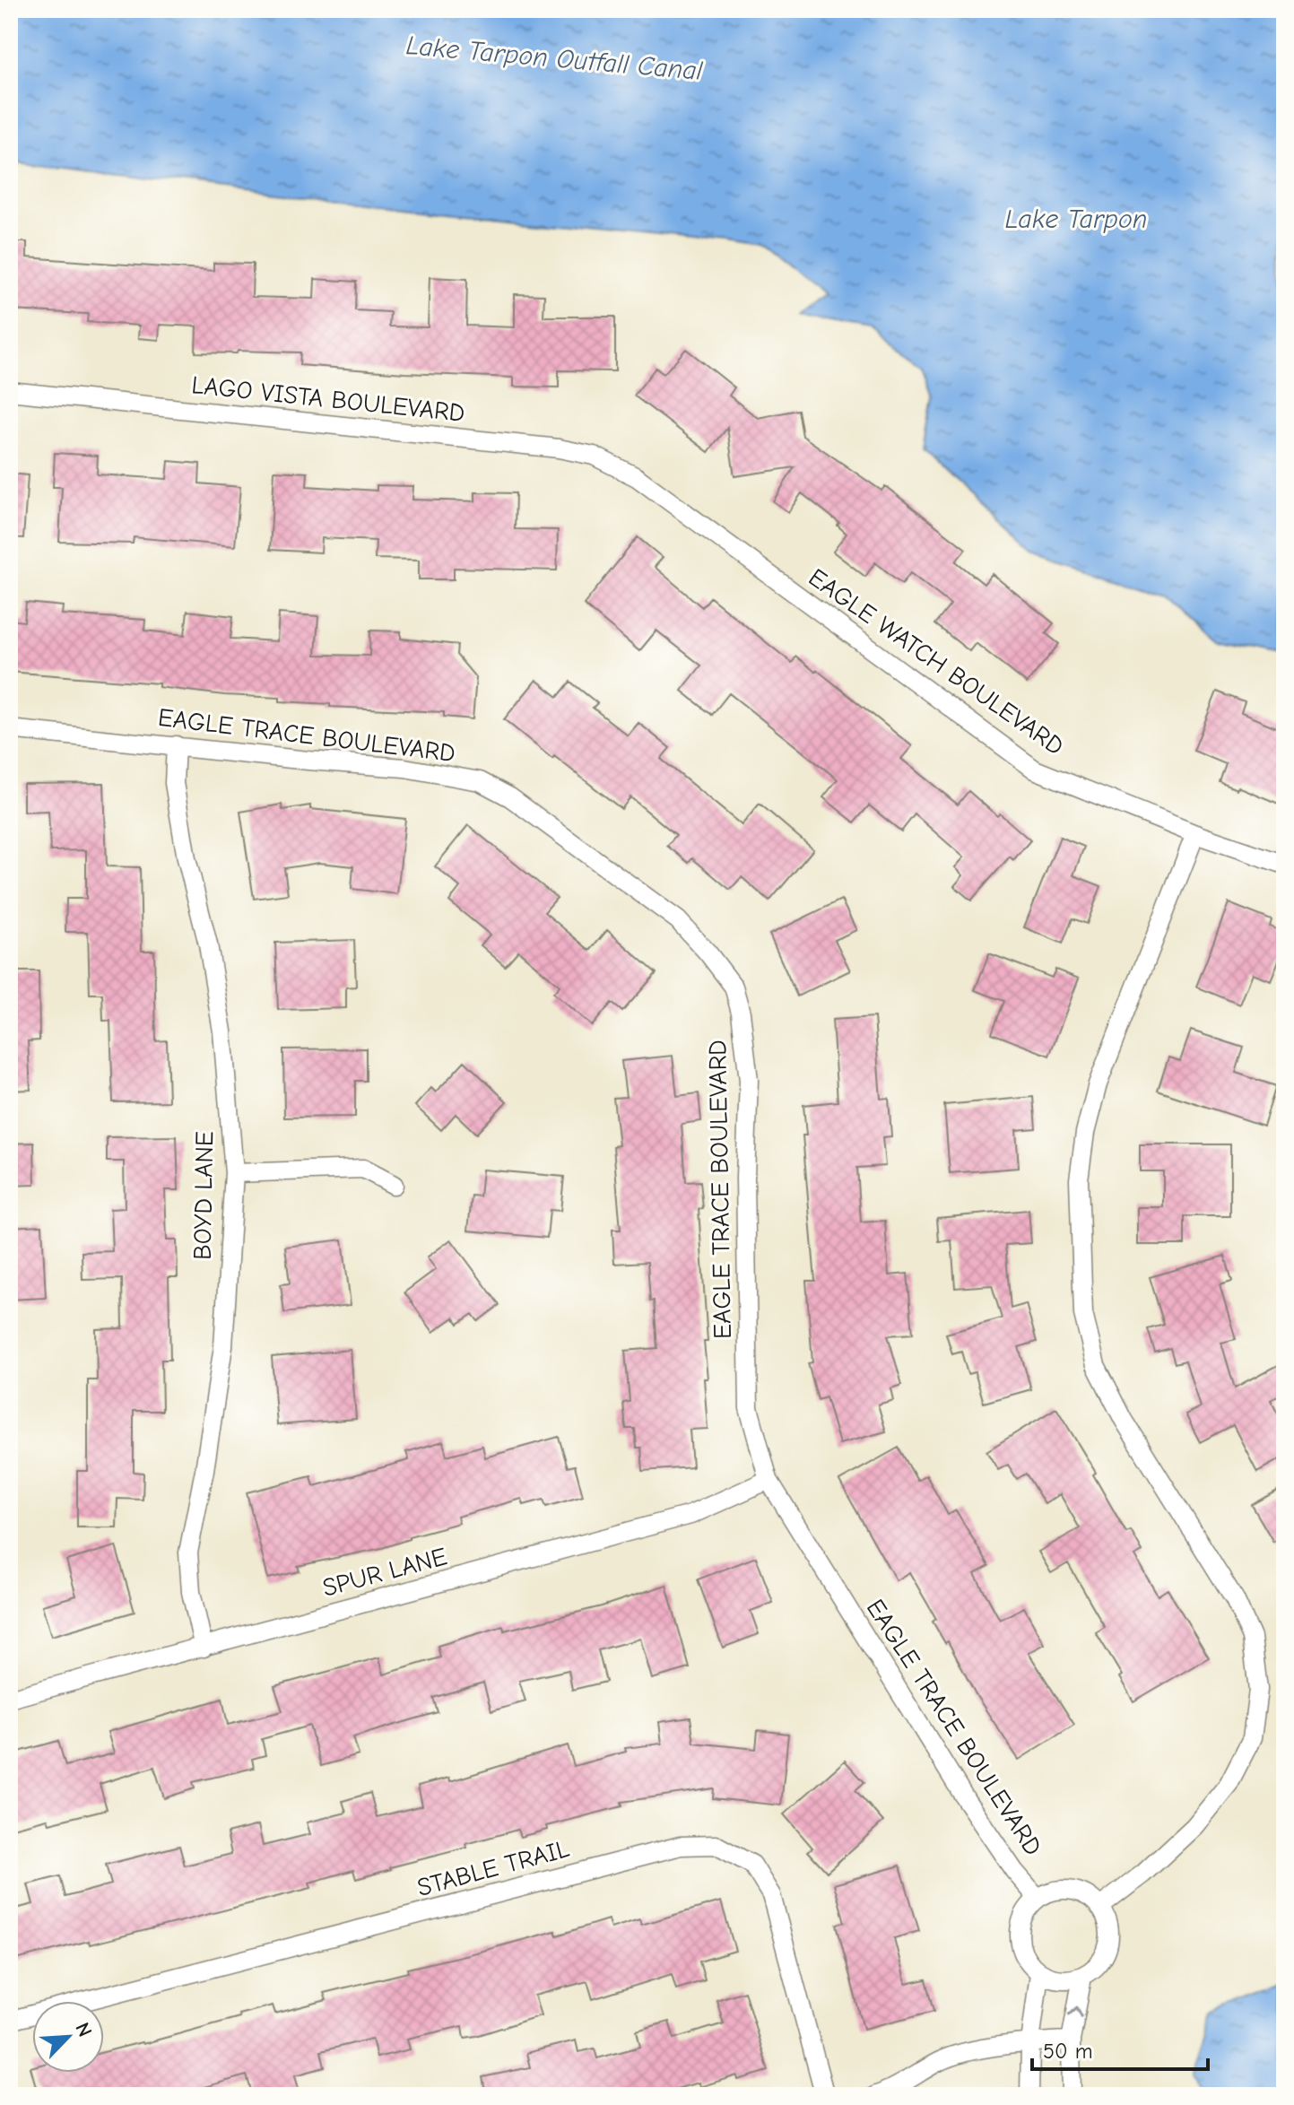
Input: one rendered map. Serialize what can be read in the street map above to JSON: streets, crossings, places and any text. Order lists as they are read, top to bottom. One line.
{"streets":{"street":["LAGO VISTA BOULEVARD","EAGLE WATCH BOULEVARD","EAGLE TRACE BOULEVARD","BOYD LANE","SPUR LANE","STABLE TRAIL"]},"crossings":[["LAGO VISTA BOULEVARD","EAGLE WATCH BOULEVARD"],["EAGLE TRACE BOULEVARD","BOYD LANE"],["EAGLE TRACE BOULEVARD","SPUR LANE"],["BOYD LANE","SPUR LANE"]],"water":["Lake Tarpon Outfall Canal","Lake Tarpon"],"scale_bar":"50 m","north":"top right"}
